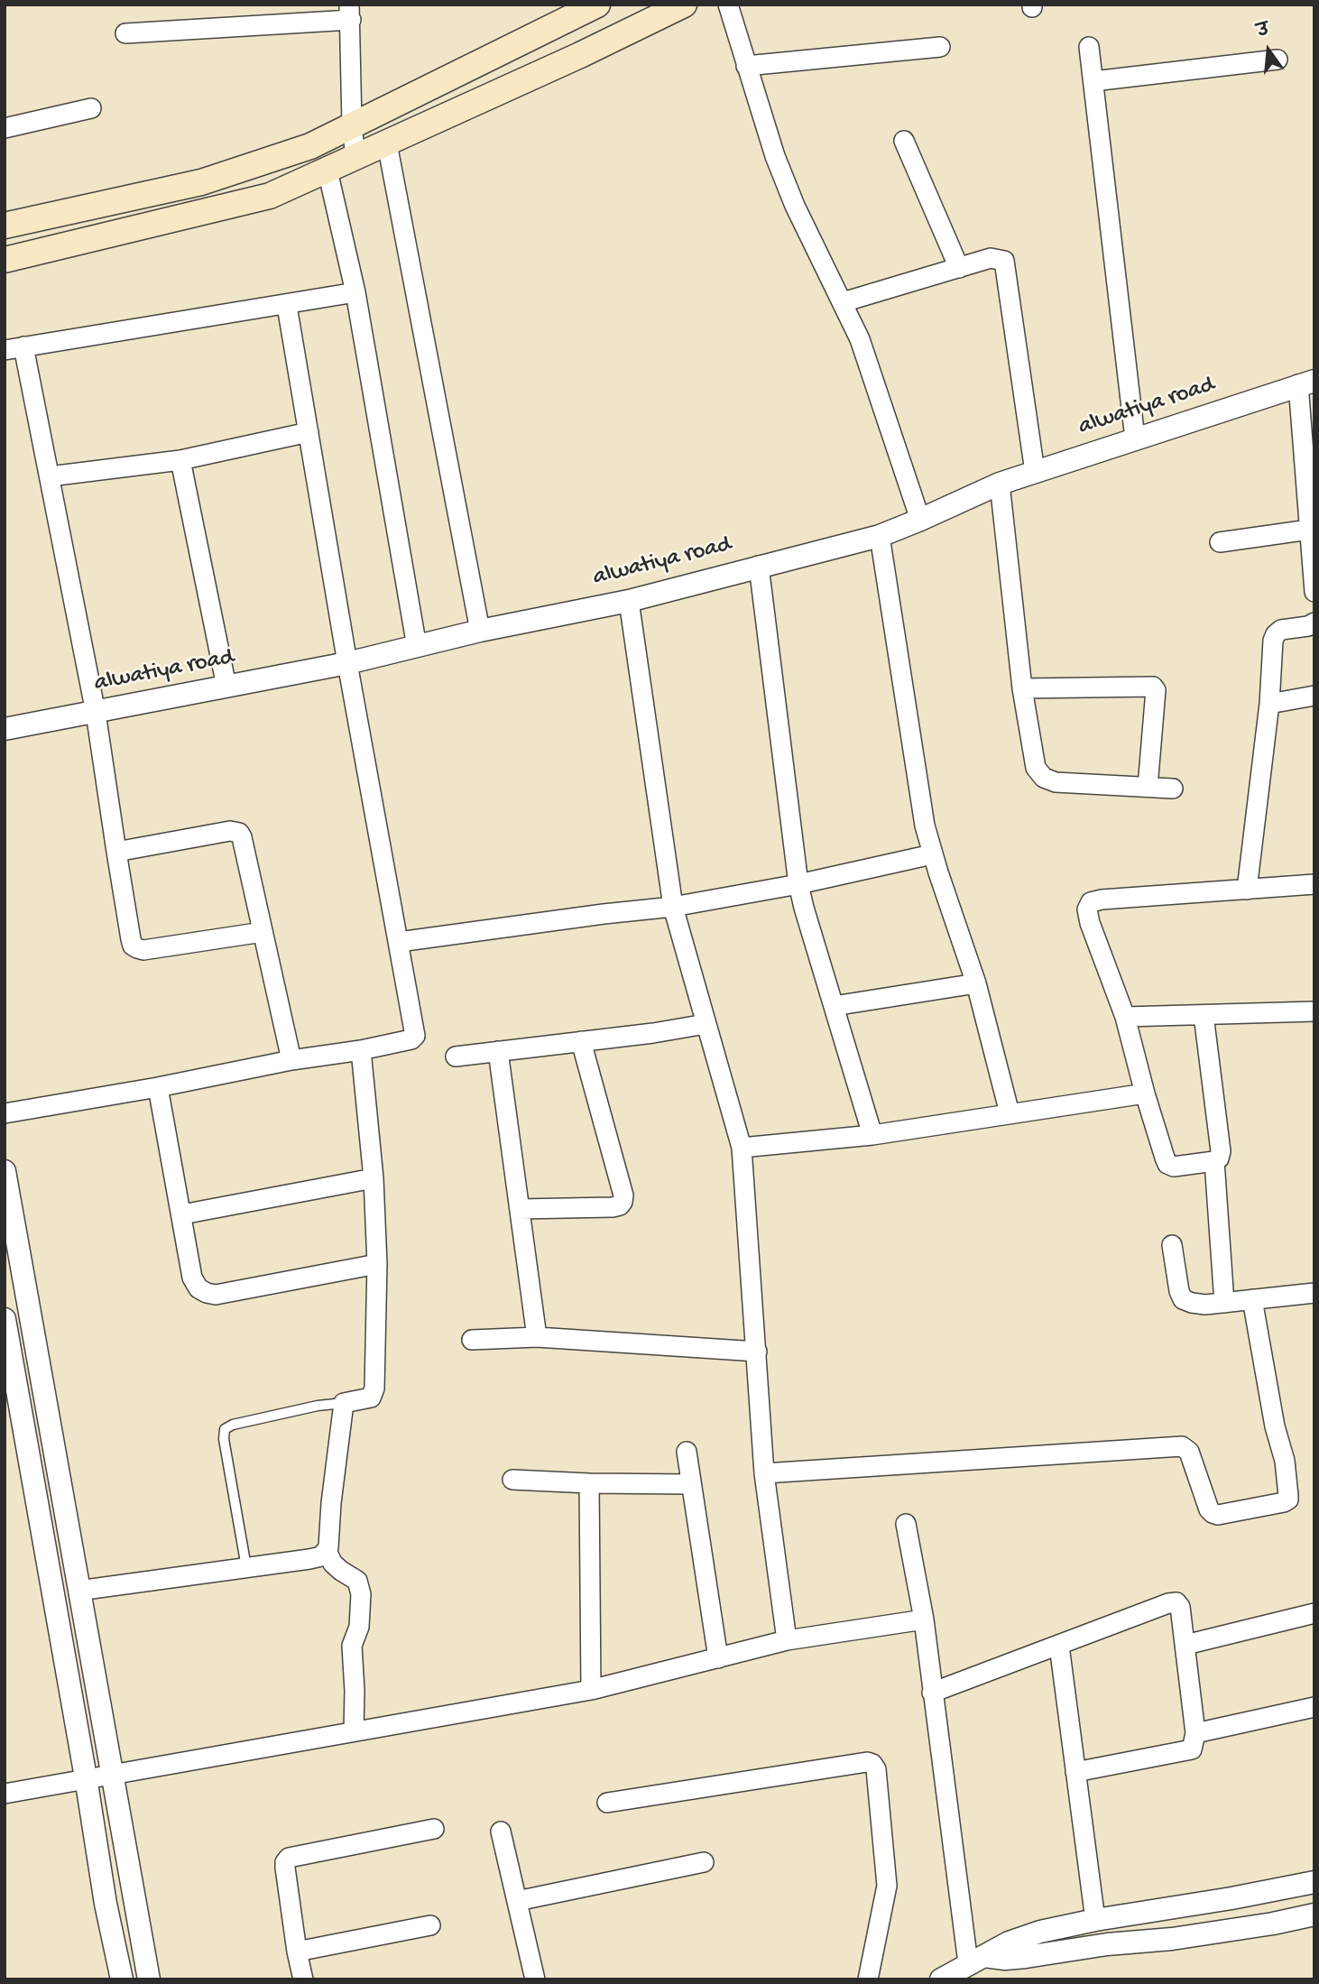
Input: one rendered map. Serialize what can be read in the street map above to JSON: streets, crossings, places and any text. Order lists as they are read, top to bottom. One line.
{"streets":{"street":["alwatiya road"]},"north":"top"}
